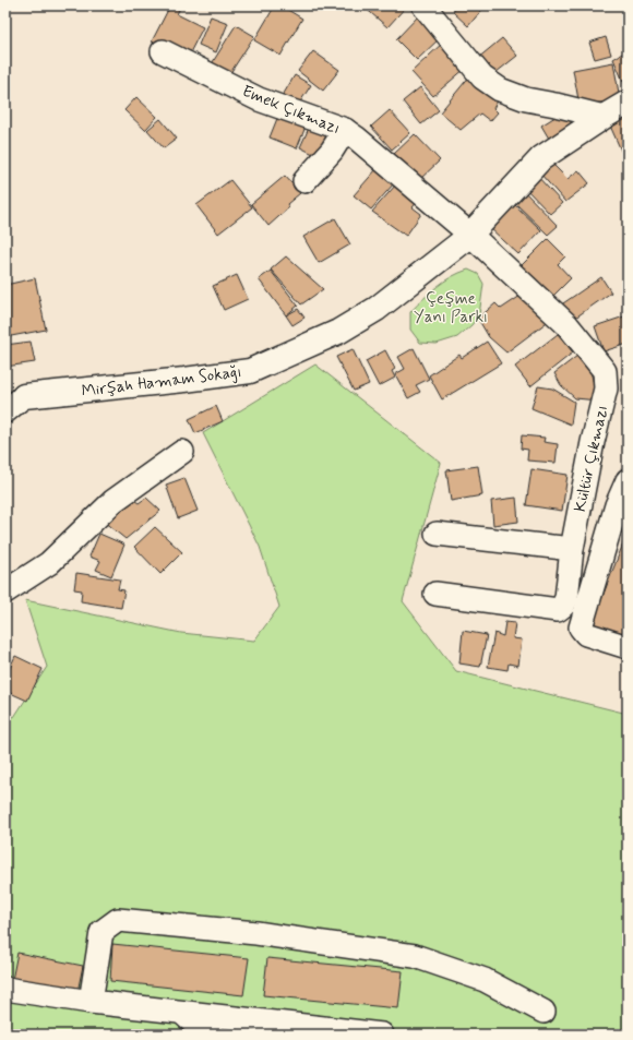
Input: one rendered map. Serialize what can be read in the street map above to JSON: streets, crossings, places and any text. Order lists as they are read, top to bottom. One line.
{"streets":{"street":["Emek Çıkmazı","Mirşah Hamam Sokağı","Kültür Çıkmazı"]},"crossings":[["Emek Çıkmazı","Mirşah Hamam Sokağı"],["Emek Çıkmazı","Kültür Çıkmazı"],["Mirşah Hamam Sokağı","Kültür Çıkmazı"]],"parks":["Çeşme Yanı Parkı"]}
